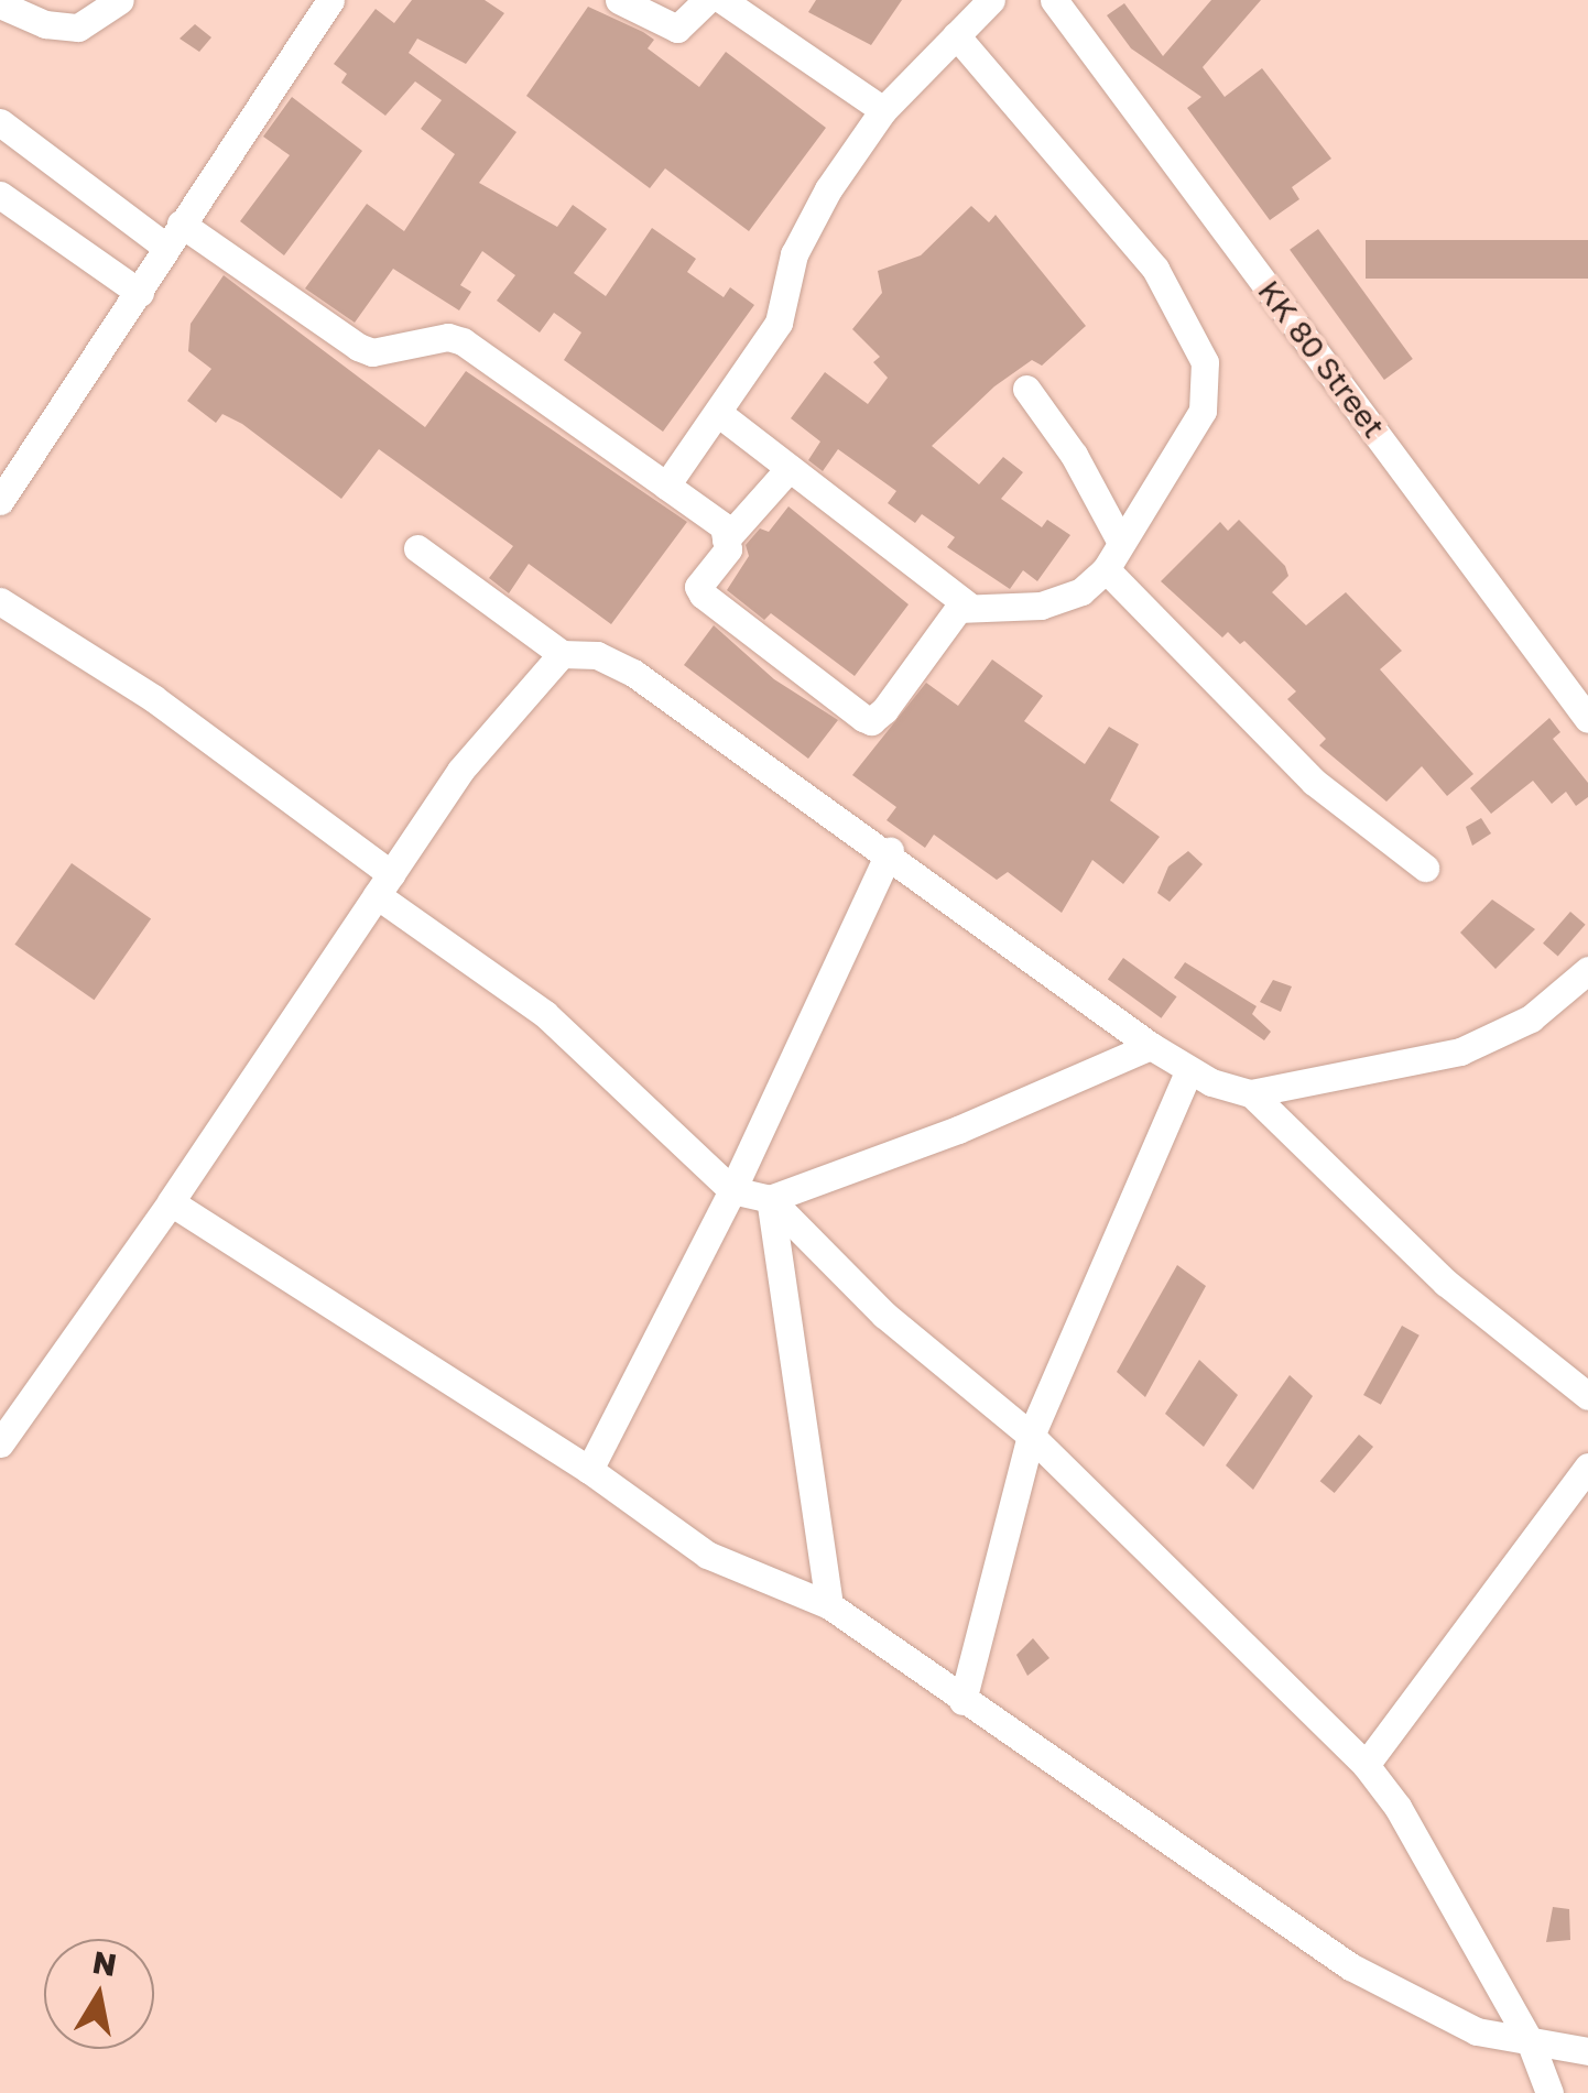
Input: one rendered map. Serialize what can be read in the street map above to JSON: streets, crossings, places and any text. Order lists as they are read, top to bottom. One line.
{"streets":{"street":["KK 80 Street"]},"north":"top"}
